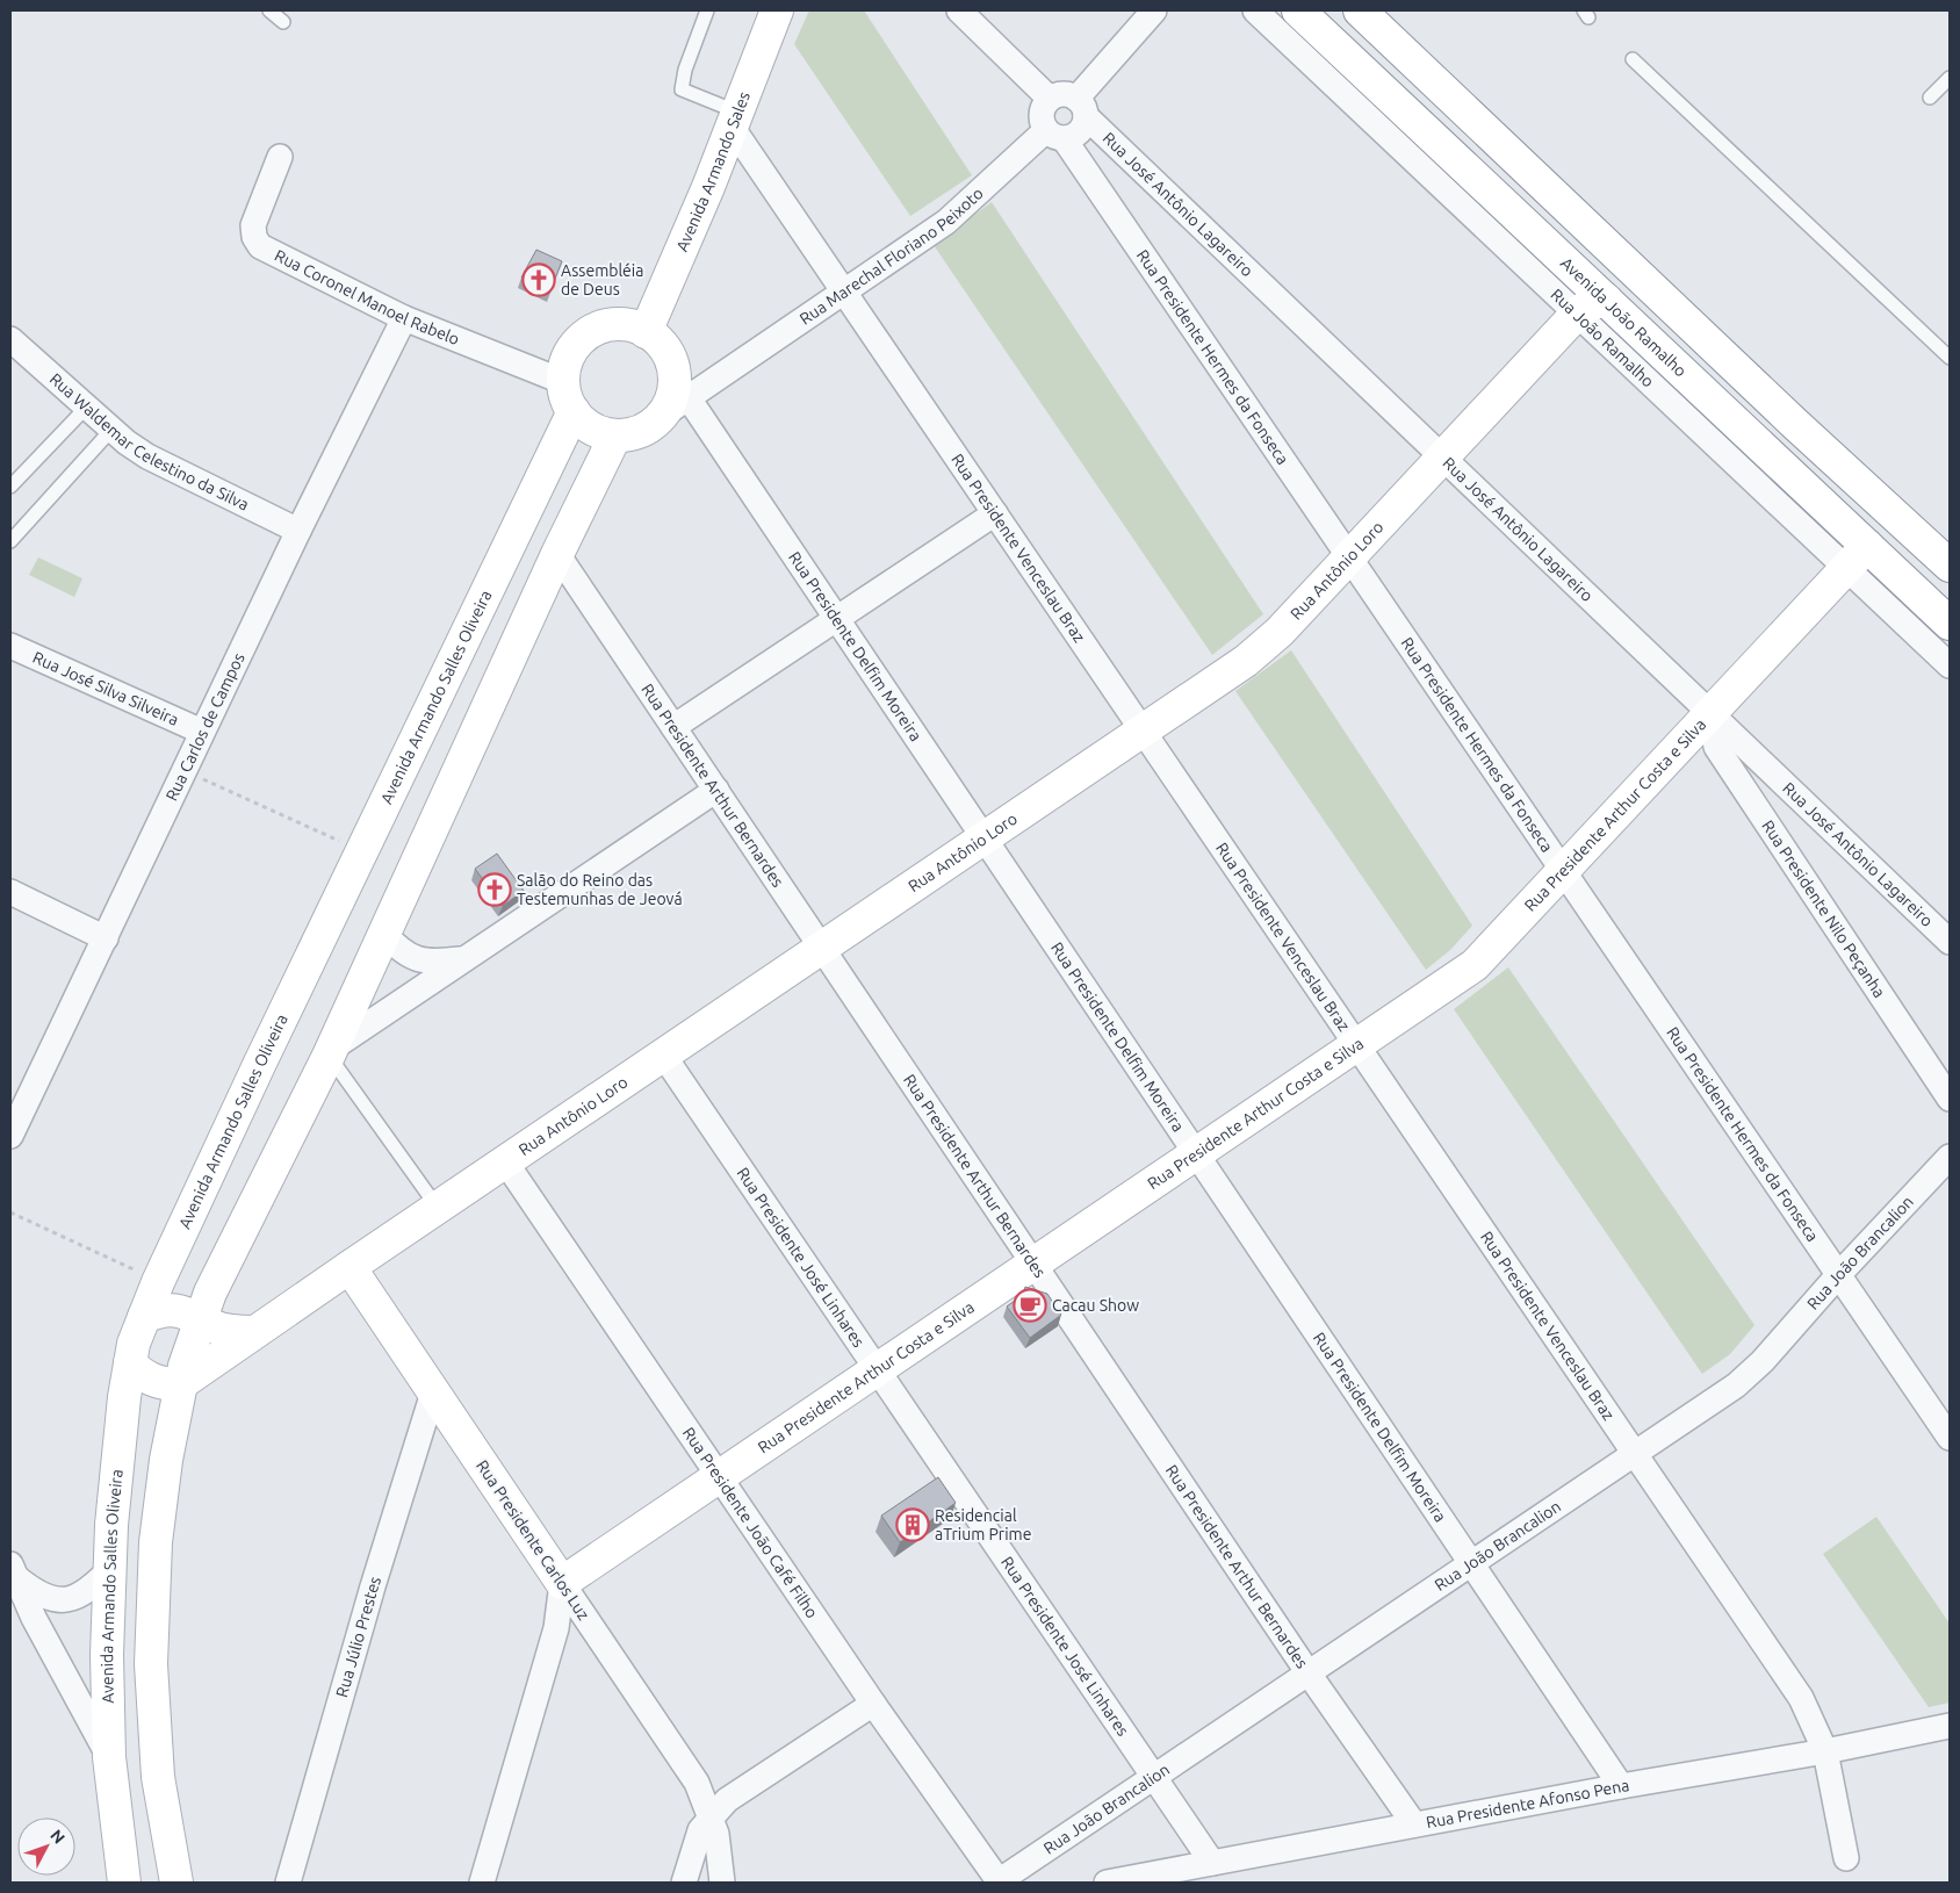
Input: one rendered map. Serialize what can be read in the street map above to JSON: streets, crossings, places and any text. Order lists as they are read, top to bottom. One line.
{"streets":{"main road":["Avenida Armando Sales","Avenida João Ramalho","Rua Antônio Loro","Avenida Armando Salles Oliveira","Rua Presidente Arthur Costa e Silva","Rua Presidente Carlos Luz"],"street":["Rua José Antônio Lagareiro","Rua Marechal Floriano Peixoto","Rua Coronel Manoel Rabelo","Rua João Ramalho","Rua Presidente Hermes da Fonseca","Rua Waldemar Celestino da Silva","Rua Presidente Venceslau Braz","Rua Presidente Delfim Moreira","Rua José Silva Silveira","Rua Carlos de Campos","Rua Presidente Arthur Bernardes","Rua Presidente Nilo Peçanha","Rua João Brancalion","Rua Presidente José Linhares","Rua Presidente João Café Filho","Rua Júlio Prestes","Rua Presidente Afonso Pena"]},"crossings":[["Avenida Armando Sales","Rua Marechal Floriano Peixoto"],["Avenida Armando Sales","Rua Coronel Manoel Rabelo"],["Avenida Armando Sales","Rua Presidente Venceslau Braz"],["Avenida Armando Sales","Rua Presidente Delfim Moreira"],["Avenida Armando Sales","Avenida Armando Salles Oliveira"],["Rua José Antônio Lagareiro","Rua Marechal Floriano Peixoto"],["Rua José Antônio Lagareiro","Rua Presidente Hermes da Fonseca"],["Rua José Antônio Lagareiro","Rua Antônio Loro"],["Rua José Antônio Lagareiro","Rua Presidente Arthur Costa e Silva"],["Rua José Antônio Lagareiro","Rua Presidente Nilo Peçanha"],["Rua Marechal Floriano Peixoto","Rua Coronel Manoel Rabelo"],["Rua Marechal Floriano Peixoto","Rua Presidente Hermes da Fonseca"],["Rua Marechal Floriano Peixoto","Rua Presidente Venceslau Braz"],["Rua Marechal Floriano Peixoto","Rua Presidente Delfim Moreira"],["Rua Marechal Floriano Peixoto","Avenida Armando Salles Oliveira"],["Rua Coronel Manoel Rabelo","Rua Presidente Delfim Moreira"],["Rua Coronel Manoel Rabelo","Avenida Armando Salles Oliveira"],["Rua Coronel Manoel Rabelo","Rua Carlos de Campos"],["Avenida João Ramalho","Rua João Ramalho"],["Avenida João Ramalho","Rua Antônio Loro"],["Avenida João Ramalho","Rua Presidente Arthur Costa e Silva"],["Rua João Ramalho","Rua Antônio Loro"],["Rua João Ramalho","Rua Presidente Arthur Costa e Silva"],["Rua Presidente Hermes da Fonseca","Rua Antônio Loro"],["Rua Presidente Hermes da Fonseca","Rua Presidente Arthur Costa e Silva"],["Rua Presidente Hermes da Fonseca","Rua João Brancalion"],["Rua Waldemar Celestino da Silva","Rua Carlos de Campos"],["Rua Presidente Venceslau Braz","Rua Antônio Loro"],["Rua Presidente Venceslau Braz","Rua Presidente Arthur Costa e Silva"],["Rua Presidente Venceslau Braz","Rua João Brancalion"],["Rua Presidente Venceslau Braz","Rua Presidente Afonso Pena"],["Rua Antônio Loro","Rua Presidente Delfim Moreira"],["Rua Antônio Loro","Rua Presidente Arthur Bernardes"],["Rua Antônio Loro","Rua Presidente José Linhares"],["Rua Antônio Loro","Rua Presidente João Café Filho"],["Rua Antônio Loro","Rua Presidente Carlos Luz"],["Rua Presidente Delfim Moreira","Avenida Armando Salles Oliveira"],["Rua Presidente Delfim Moreira","Rua Presidente Arthur Costa e Silva"],["Rua Presidente Delfim Moreira","Rua João Brancalion"],["Rua Presidente Delfim Moreira","Rua Presidente Afonso Pena"],["Rua José Silva Silveira","Rua Carlos de Campos"],["Rua Presidente Arthur Bernardes","Rua Presidente Arthur Costa e Silva"],["Rua Presidente Arthur Bernardes","Rua João Brancalion"],["Rua Presidente Arthur Bernardes","Rua Presidente Afonso Pena"],["Rua Presidente Arthur Costa e Silva","Rua Presidente Nilo Peçanha"],["Rua Presidente Arthur Costa e Silva","Rua Presidente José Linhares"],["Rua Presidente Arthur Costa e Silva","Rua Presidente João Café Filho"],["Rua Presidente Arthur Costa e Silva","Rua Presidente Carlos Luz"],["Rua João Brancalion","Rua Presidente José Linhares"],["Rua João Brancalion","Rua Presidente João Café Filho"],["Rua Presidente José Linhares","Rua Presidente Afonso Pena"],["Rua Presidente Carlos Luz","Rua Júlio Prestes"]],"places":{"church":["Assembléia de Deus","Salão do Reino das Testemunhas de Jeová"],"cafe":["Cacau Show"],"building":["Residencial aTrium Prime"]},"north":"top right"}
